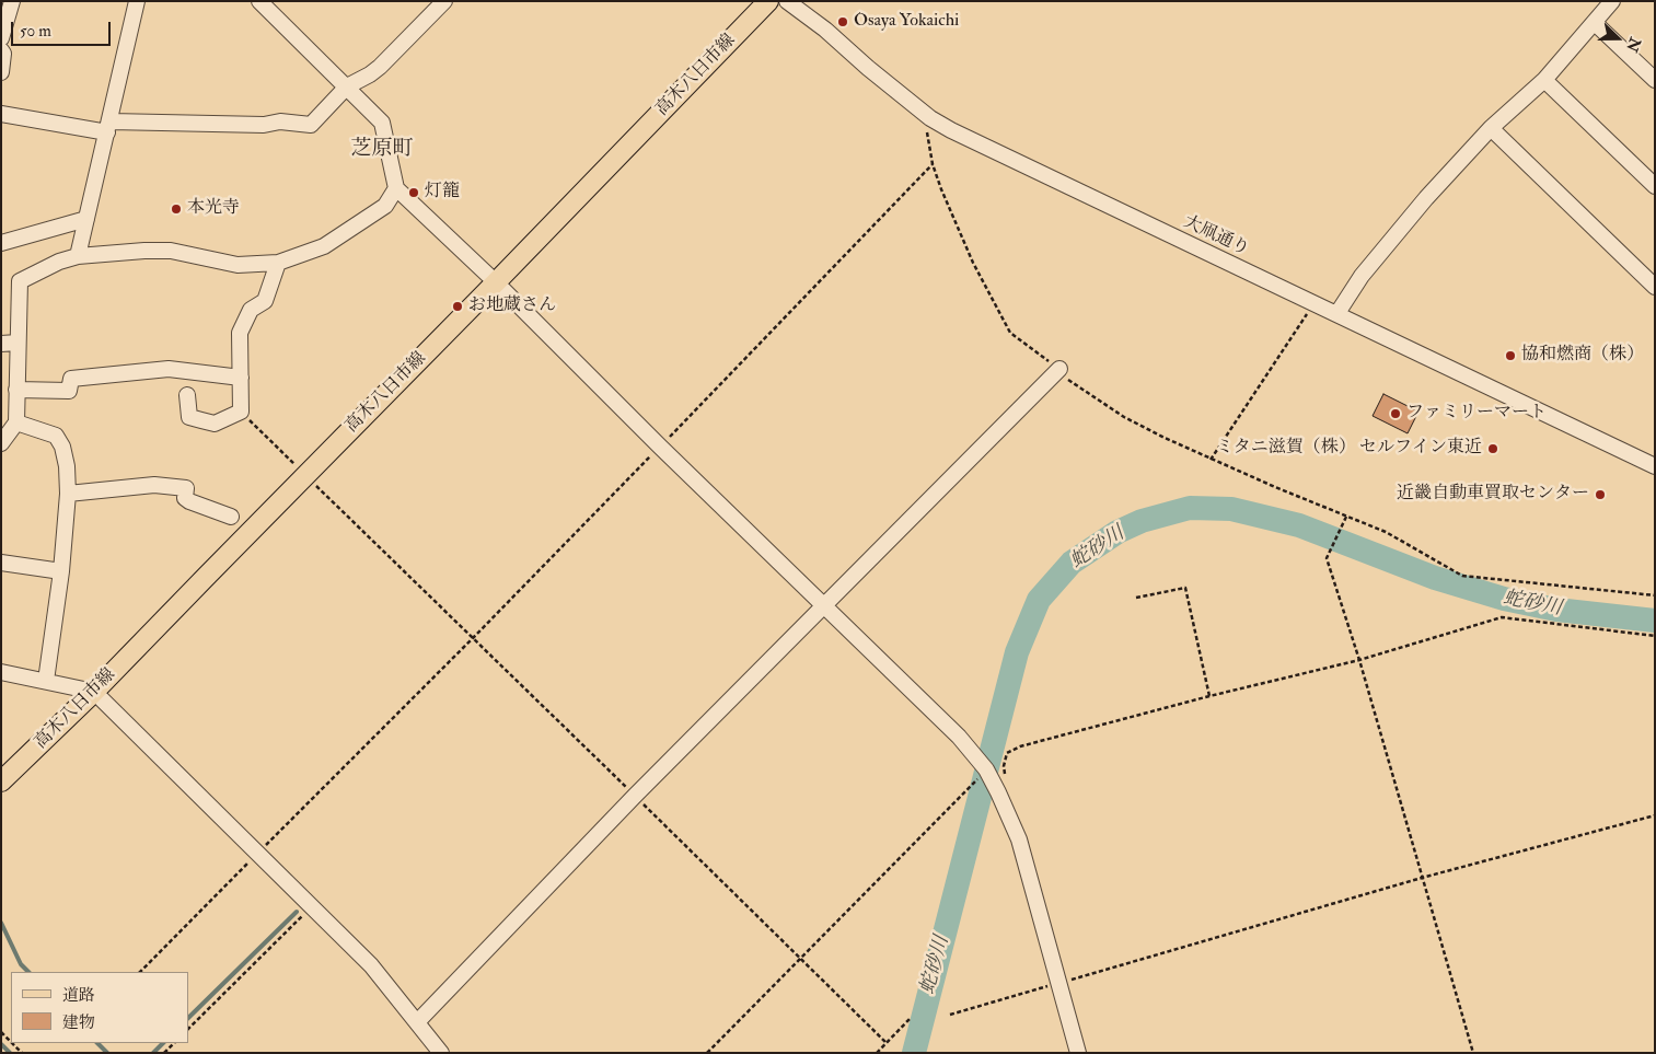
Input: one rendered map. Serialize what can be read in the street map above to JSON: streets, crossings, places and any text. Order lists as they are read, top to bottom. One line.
{"streets":{"main road":["高木八日市線"],"street":["大凧通り"]},"districts":["芝原町"],"water":["蛇砂川"],"places":["Osaya Yokaichi","灯籠","本光寺","お地蔵さん","協和燃商（株）","ファミリーマート","ミタニ滋賀（株） セルフイン東近","近畿自動車買取センター"],"legend":["道路","建物"],"scale_bar":"50 m","north":"right"}
